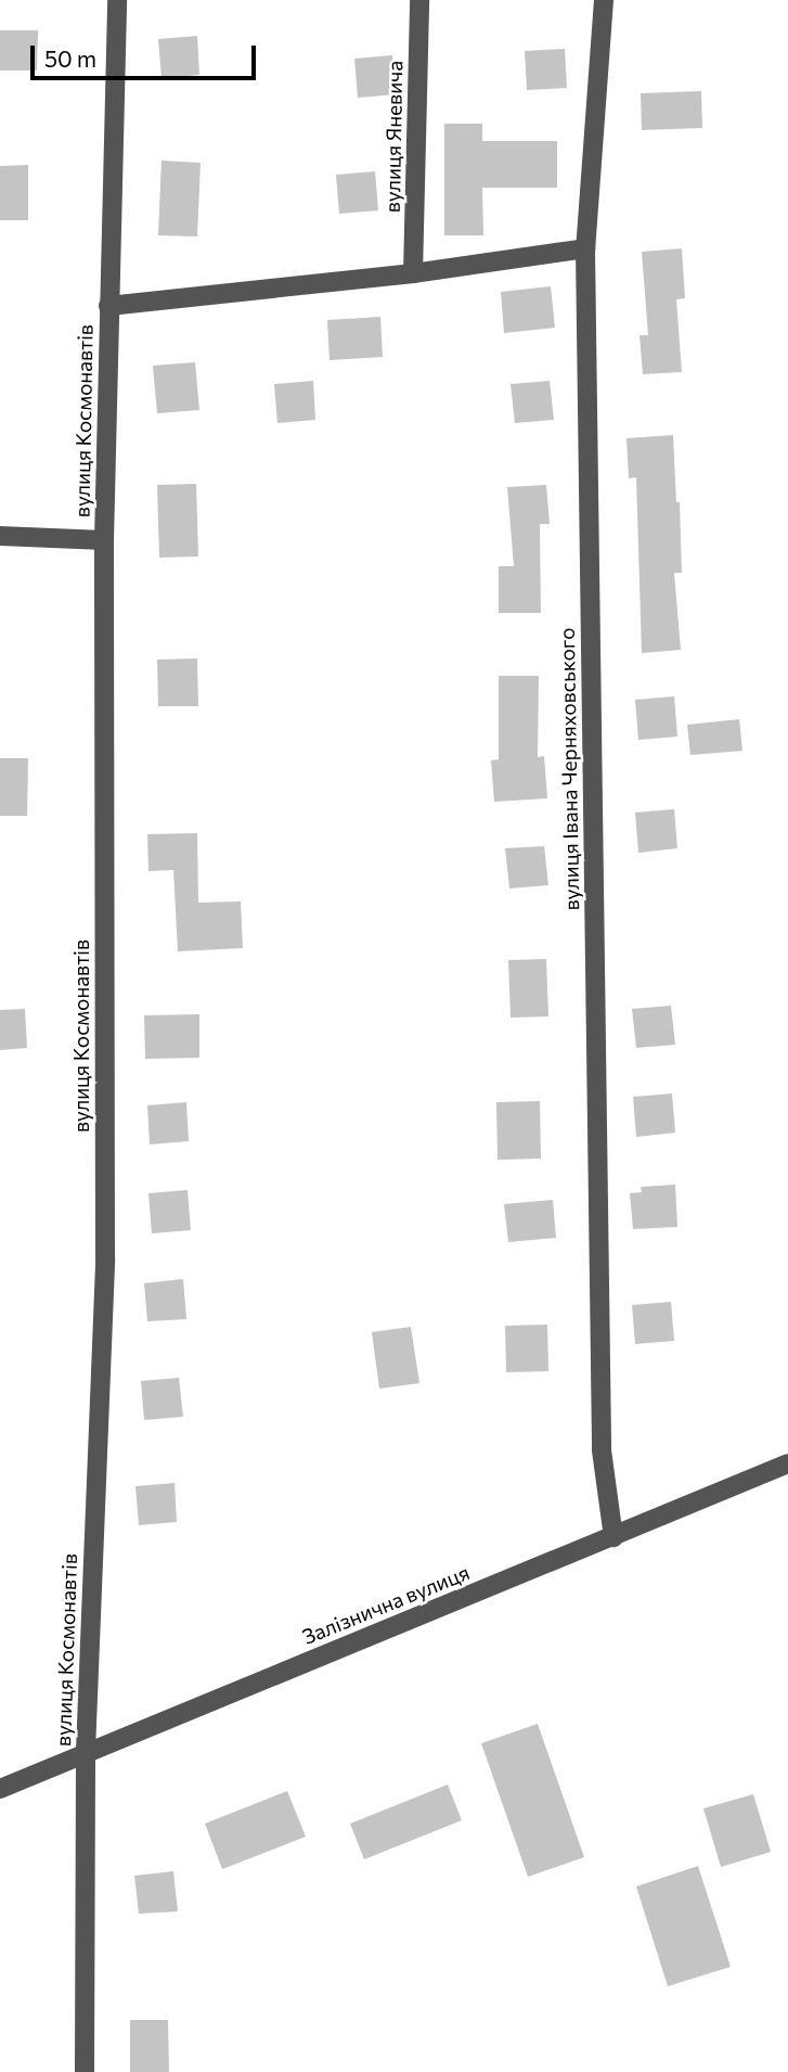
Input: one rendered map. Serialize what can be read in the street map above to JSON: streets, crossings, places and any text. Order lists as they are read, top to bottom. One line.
{"streets":{"street":["вулиця Яневича","вулиця Космонавтів","вулиця Івана Черняховського","Залізнична вулиця"]},"crossings":[["вулиця Космонавтів","Залізнична вулиця"],["вулиця Івана Черняховського","Залізнична вулиця"]],"scale_bar":"50 m"}
